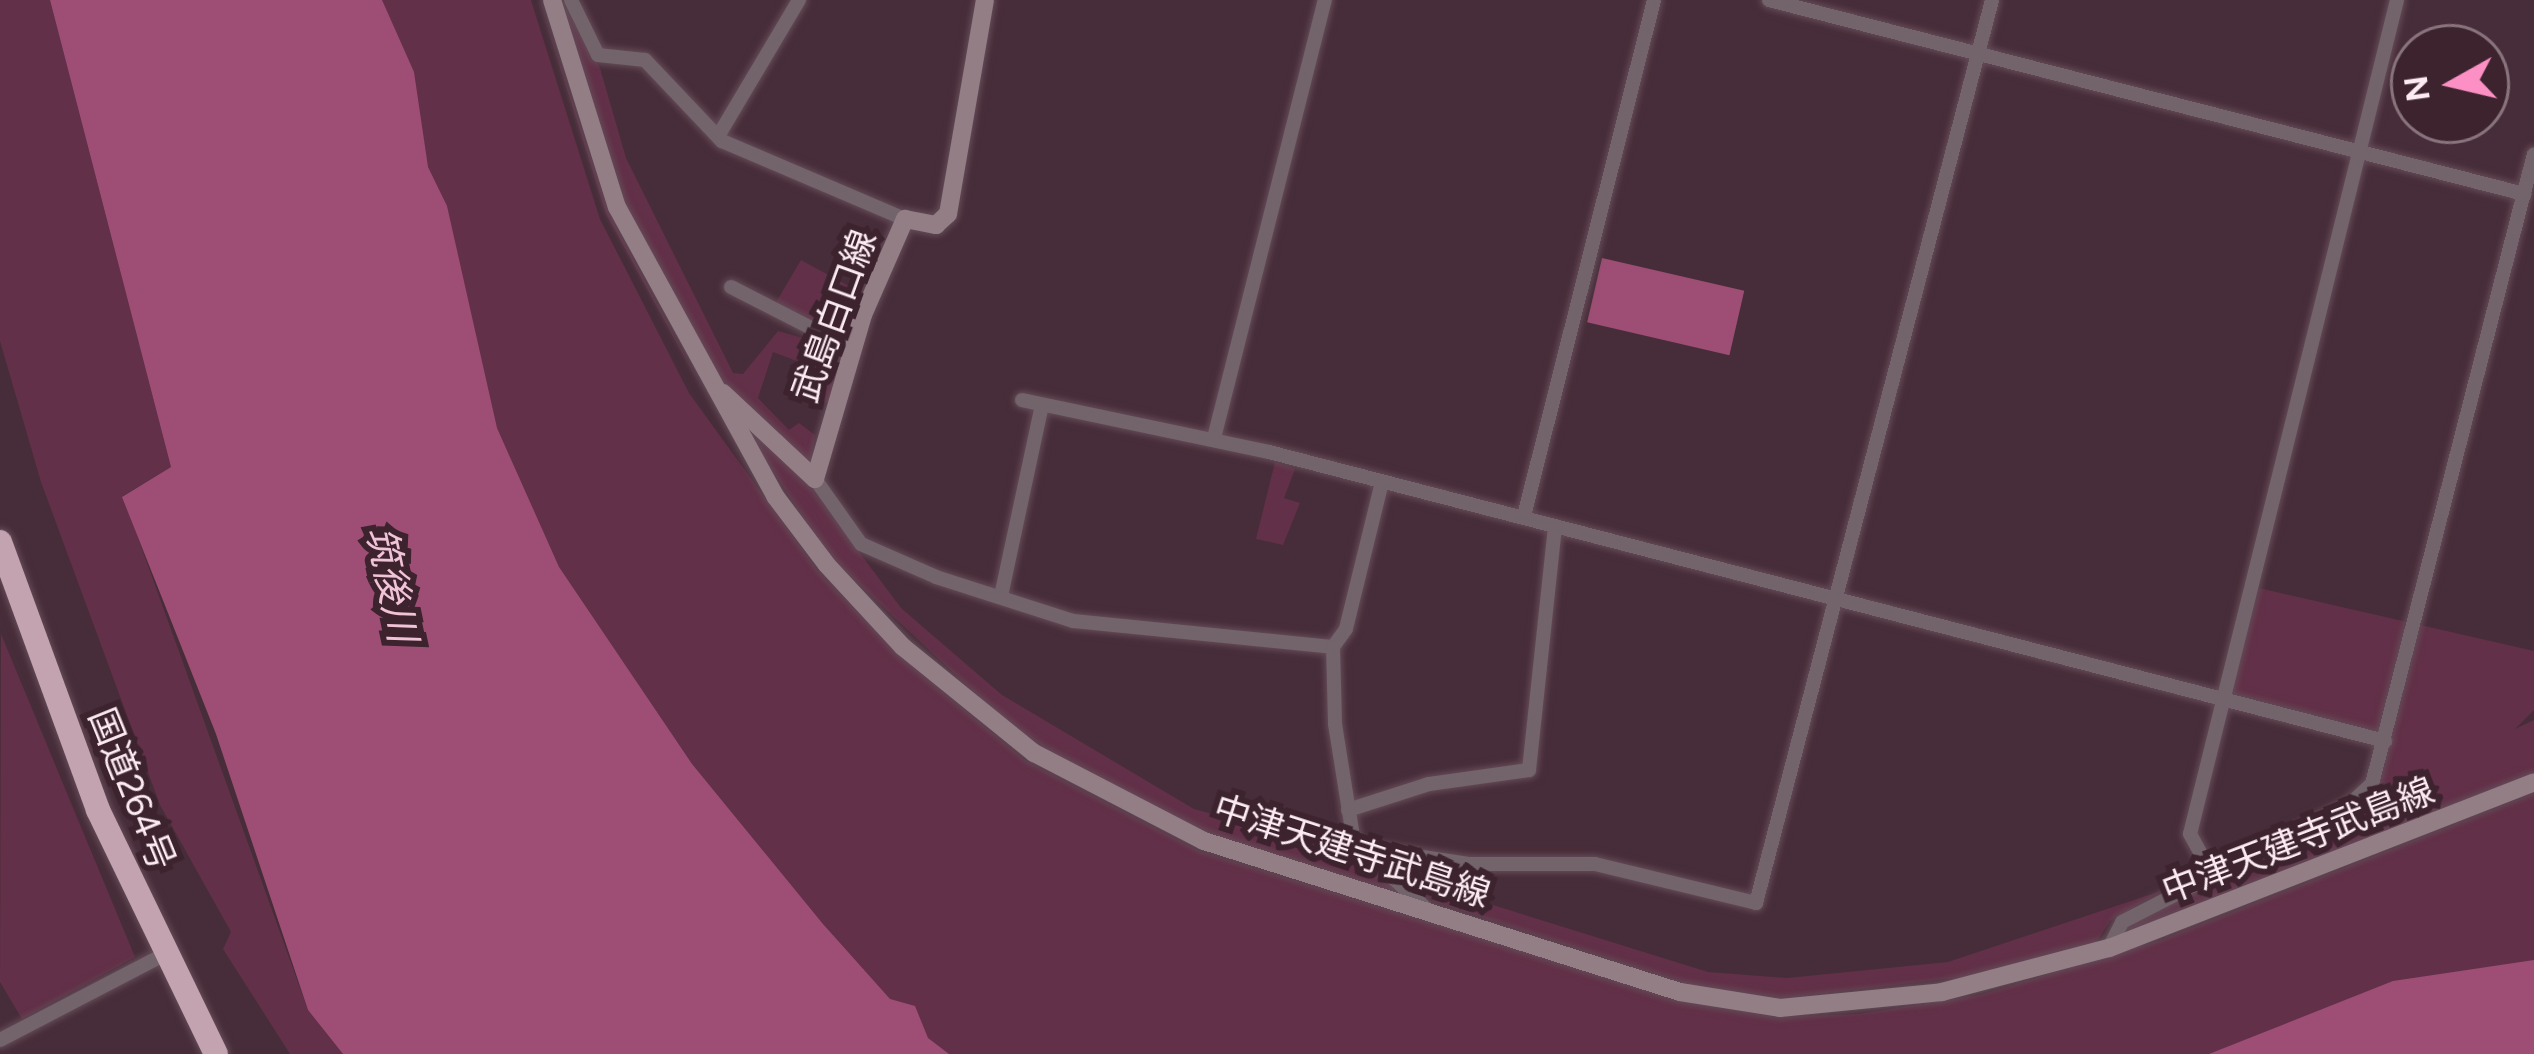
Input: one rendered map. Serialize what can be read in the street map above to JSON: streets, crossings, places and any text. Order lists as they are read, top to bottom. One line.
{"streets":{"highway":["国道264号"],"main road":["武島白口線","中津天建寺武島線"]},"crossings":[["武島白口線","中津天建寺武島線"]],"water":["筑後川"],"north":"left"}
